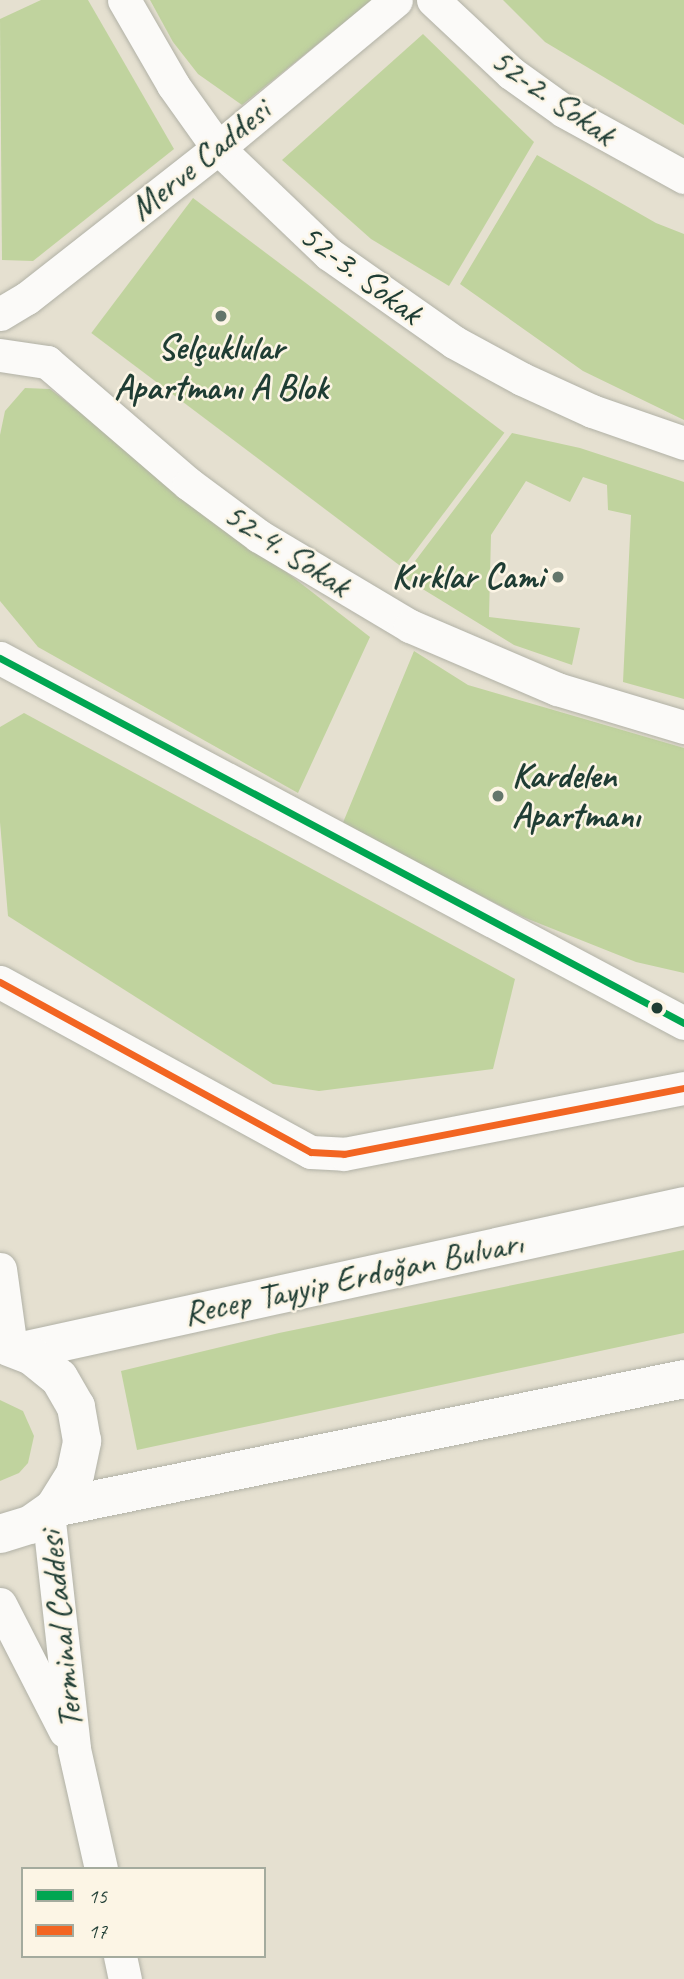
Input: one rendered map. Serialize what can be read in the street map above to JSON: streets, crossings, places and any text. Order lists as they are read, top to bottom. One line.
{"streets":{"street":["52-2. Sokak","Merve Caddesi","52-3. Sokak","52-4. Sokak","Recep Tayyip Erdoğan Bulvarı","Terminal Caddesi"]},"crossings":[["Merve Caddesi","52-3. Sokak"]],"places":["Selçuklular Apartmanı A Blok","Kırklar Cami","Kardelen Apartmanı"],"lines":["transit line 15","transit line 17"],"legend":["15","17"]}
